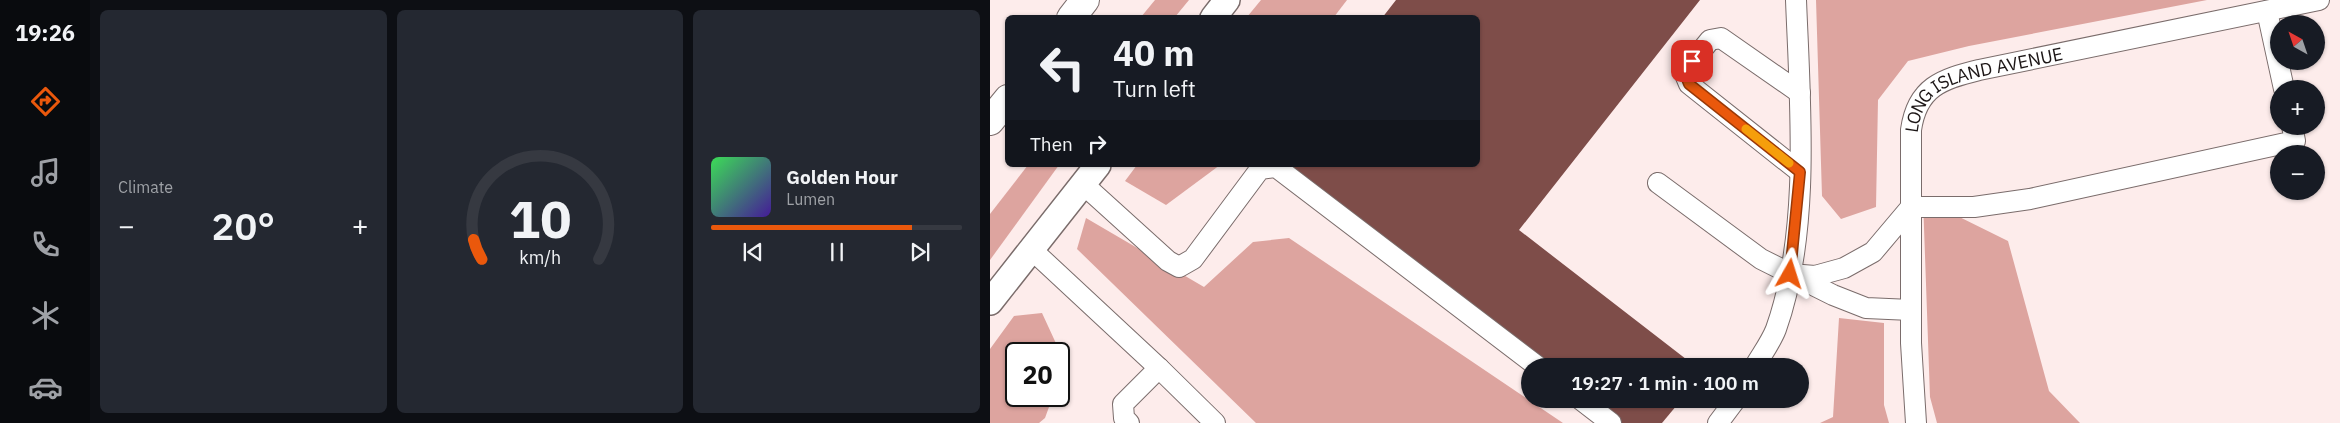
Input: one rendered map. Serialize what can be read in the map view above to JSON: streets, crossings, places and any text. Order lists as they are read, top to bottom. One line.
{"streets":{"street":["LONG ISLAND AVENUE"]},"north":"top left","page":{"tabs":"19:26","tile":"Climate","map_buttons":["+","−"],"turn":["40 m","Turn left"],"then":"Then","song":["Golden Hour","Lumen"],"heat":["−","20°","+"],"limit":"20","trip":"19:27 · 1 min · 100 m","gauge":["10","km/h"]}}
